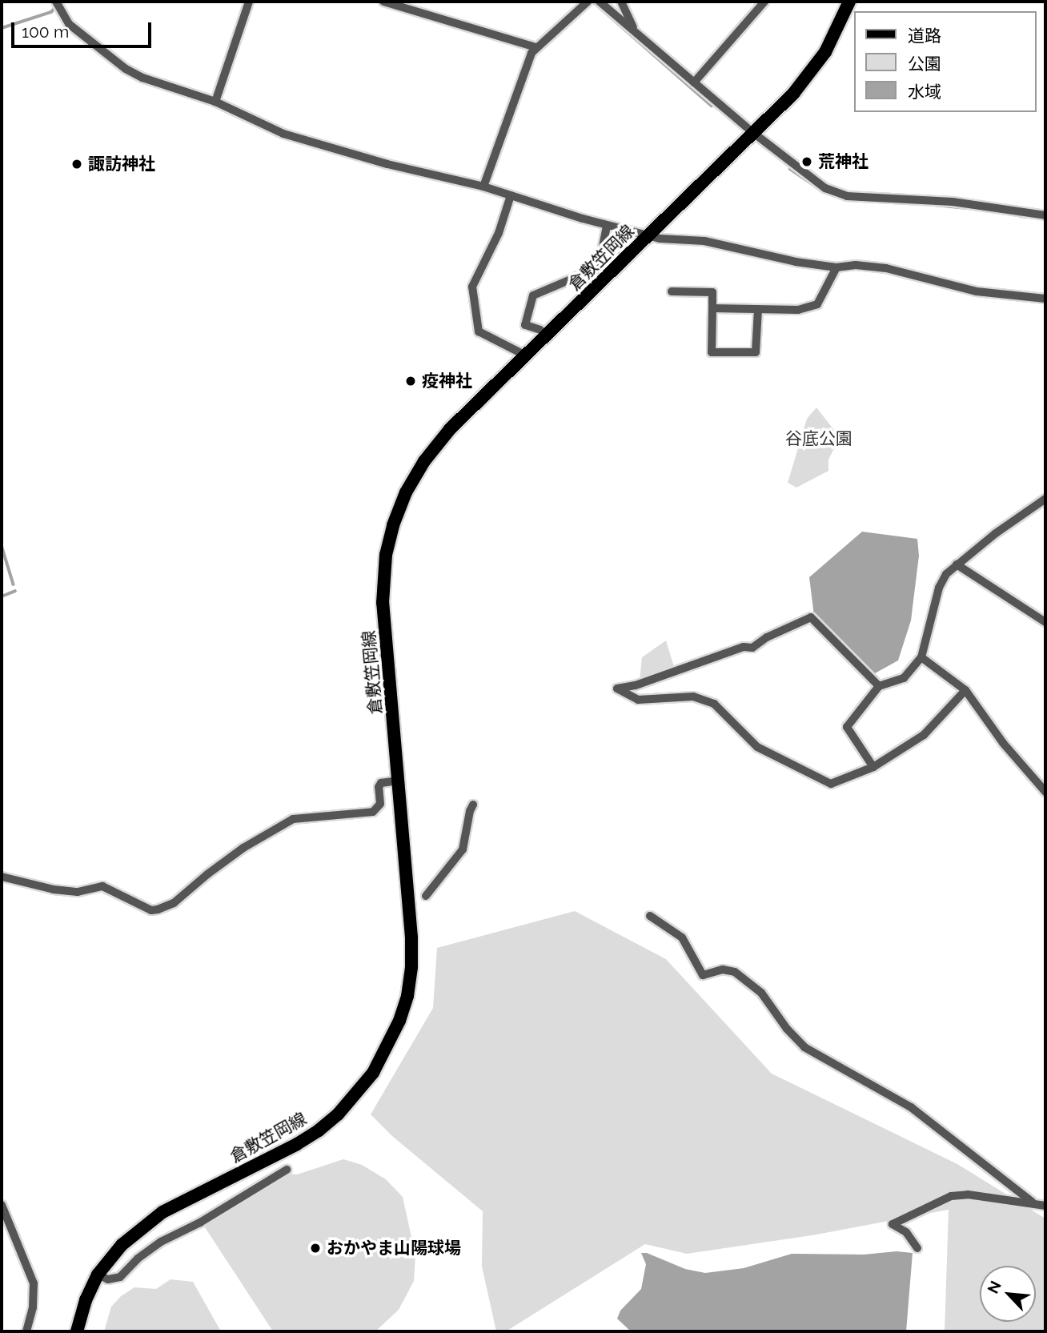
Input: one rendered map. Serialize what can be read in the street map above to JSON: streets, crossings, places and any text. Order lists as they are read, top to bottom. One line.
{"streets":{"main road":["倉敷笠岡線"]},"parks":["谷底公園"],"places":["荒神社","諏訪神社","疫神社","おかやま山陽球場"],"legend":["道路","公園","水域"],"scale_bar":"100 m","north":"top left"}
